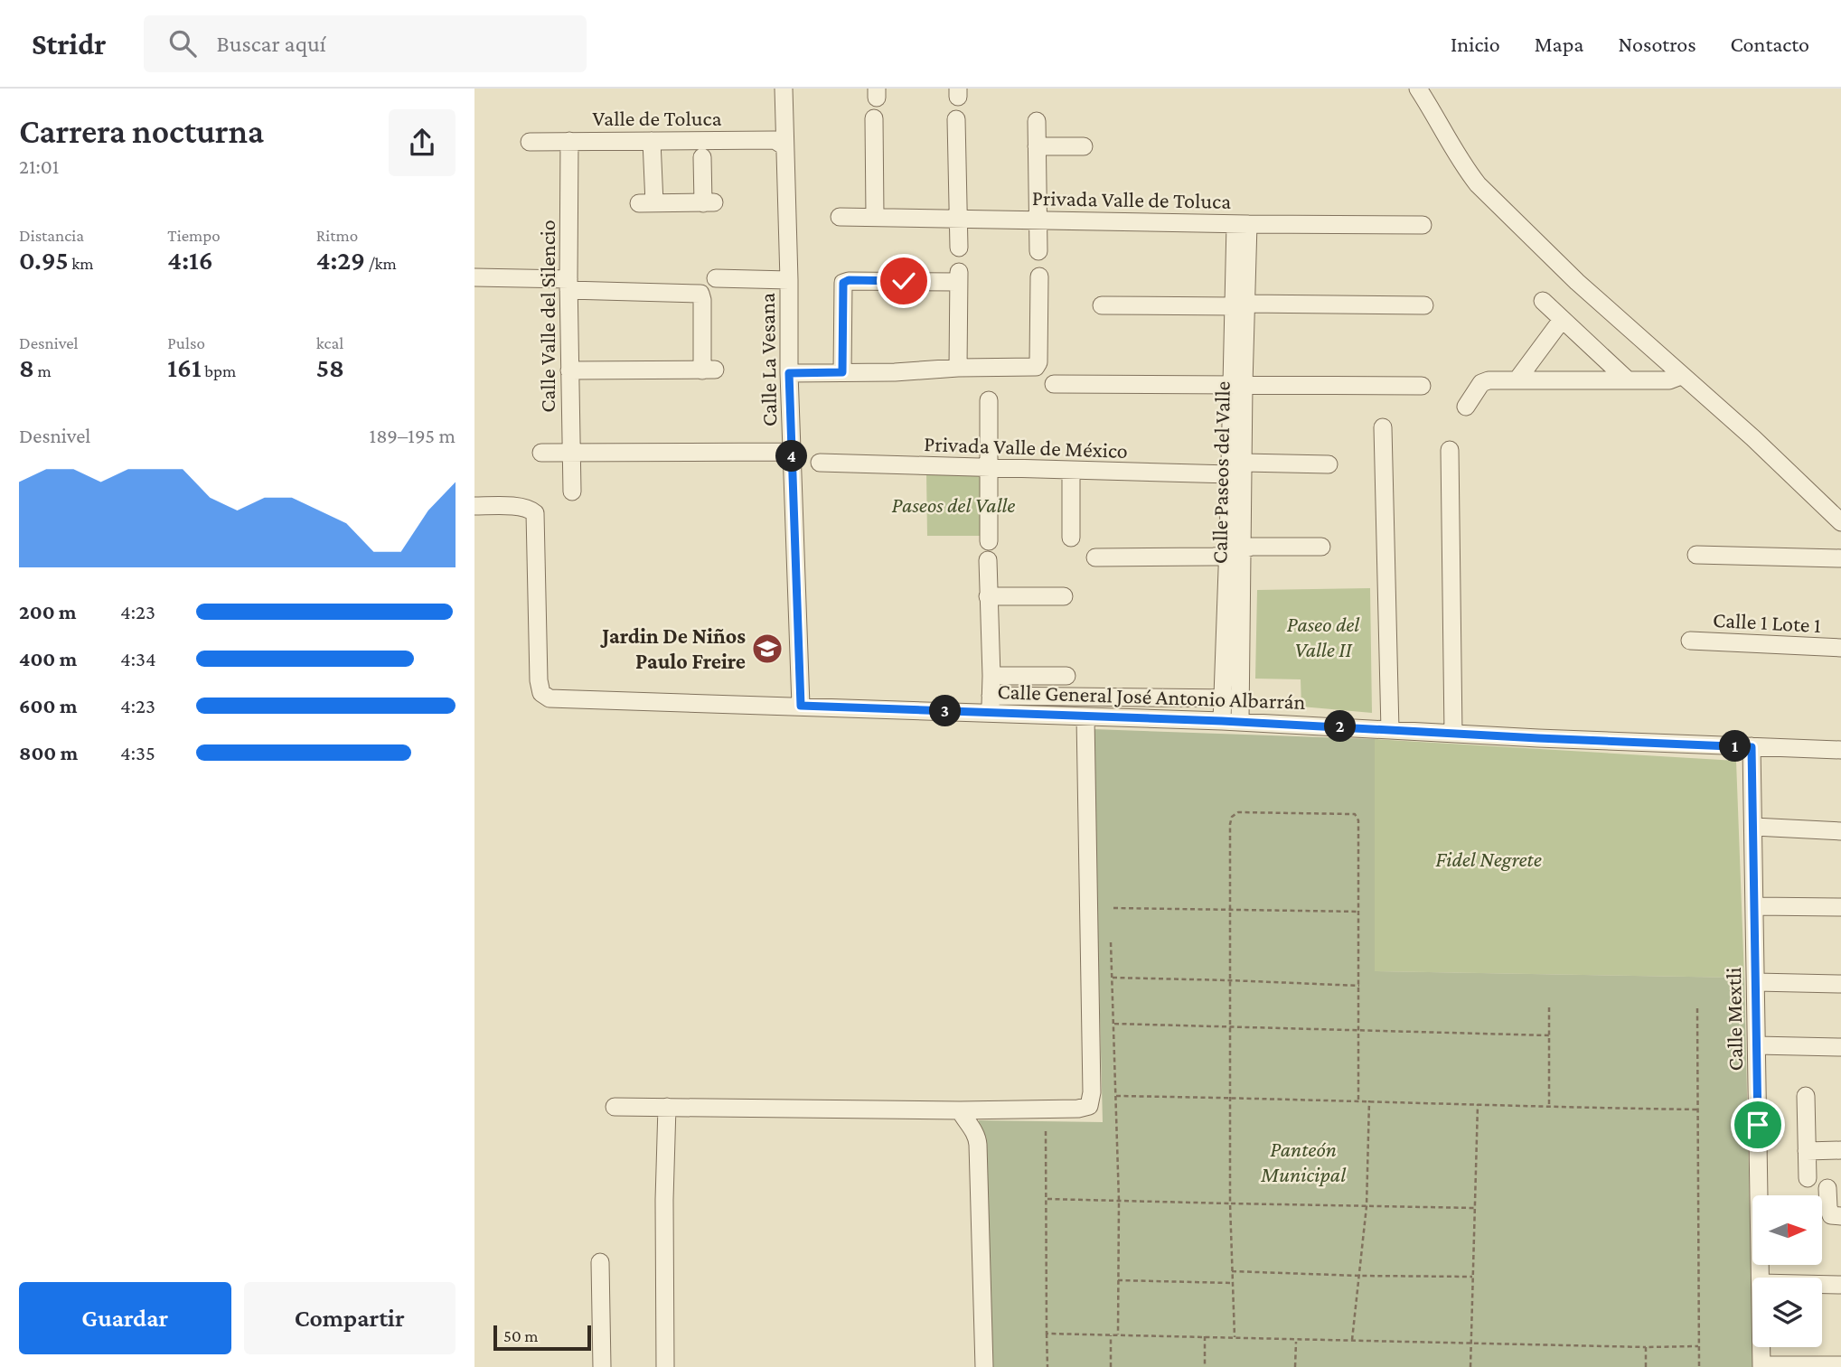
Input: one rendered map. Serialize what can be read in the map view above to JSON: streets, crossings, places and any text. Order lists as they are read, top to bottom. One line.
{"streets":{"street":["Valle de Toluca","Privada Valle de Toluca","Calle Valle del Silencio","Calle La Vesana","Privada Valle de México","Calle Paseos del Valle","Calle 1 Lote 1","Calle General José Antonio Albarrán","Calle Mextli"]},"crossings":[["Valle de Toluca","Calle Valle del Silencio"],["Valle de Toluca","Calle La Vesana"],["Privada Valle de Toluca","Calle Paseos del Valle"],["Calle La Vesana","Calle General José Antonio Albarrán"],["Privada Valle de México","Calle Paseos del Valle"],["Calle Paseos del Valle","Calle General José Antonio Albarrán"],["Calle General José Antonio Albarrán","Calle Mextli"]],"parks":["Paseos del Valle","Paseo del Valle II","Fidel Negrete","Panteón Municipal"],"places":{"school or university":["Jardin De Niños Paulo Freire"]},"scale_bar":"50 m","north":"right","page":{"header":"Stridr","search":"Buscar aquí","nav":["Inicio","Mapa","Nosotros","Contacto"],"heading":["Carrera nocturna","21:01"],"stats":[["Distancia","0.95 km"],["Tiempo","4:16"],["Ritmo","4:29 /km"],["Desnivel","8 m"],["Pulso","161 bpm"],["kcal","58"]],"chart":["Desnivel","189–195 m"],"pins":["4","3","2","1"],"list":[{"name":"200 m","note":"4:23"},{"name":"400 m","note":"4:34"},{"name":"600 m","note":"4:23"},{"name":"800 m","note":"4:35"}],"buttons":["Guardar","Compartir"],"scale":"50 m"}}
